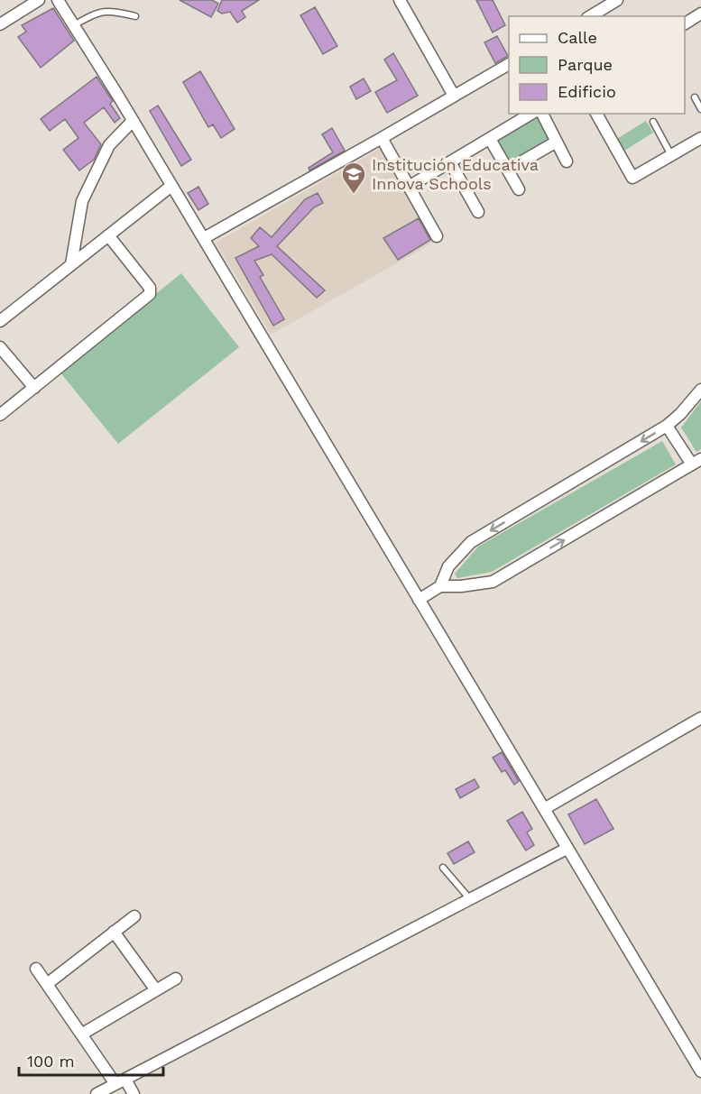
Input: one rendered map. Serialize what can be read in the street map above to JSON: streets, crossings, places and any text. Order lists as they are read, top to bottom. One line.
{"places":{"school or university":["Institución Educativa Innova Schools"]},"legend":["Calle","Parque","Edificio"],"scale_bar":"100 m"}
